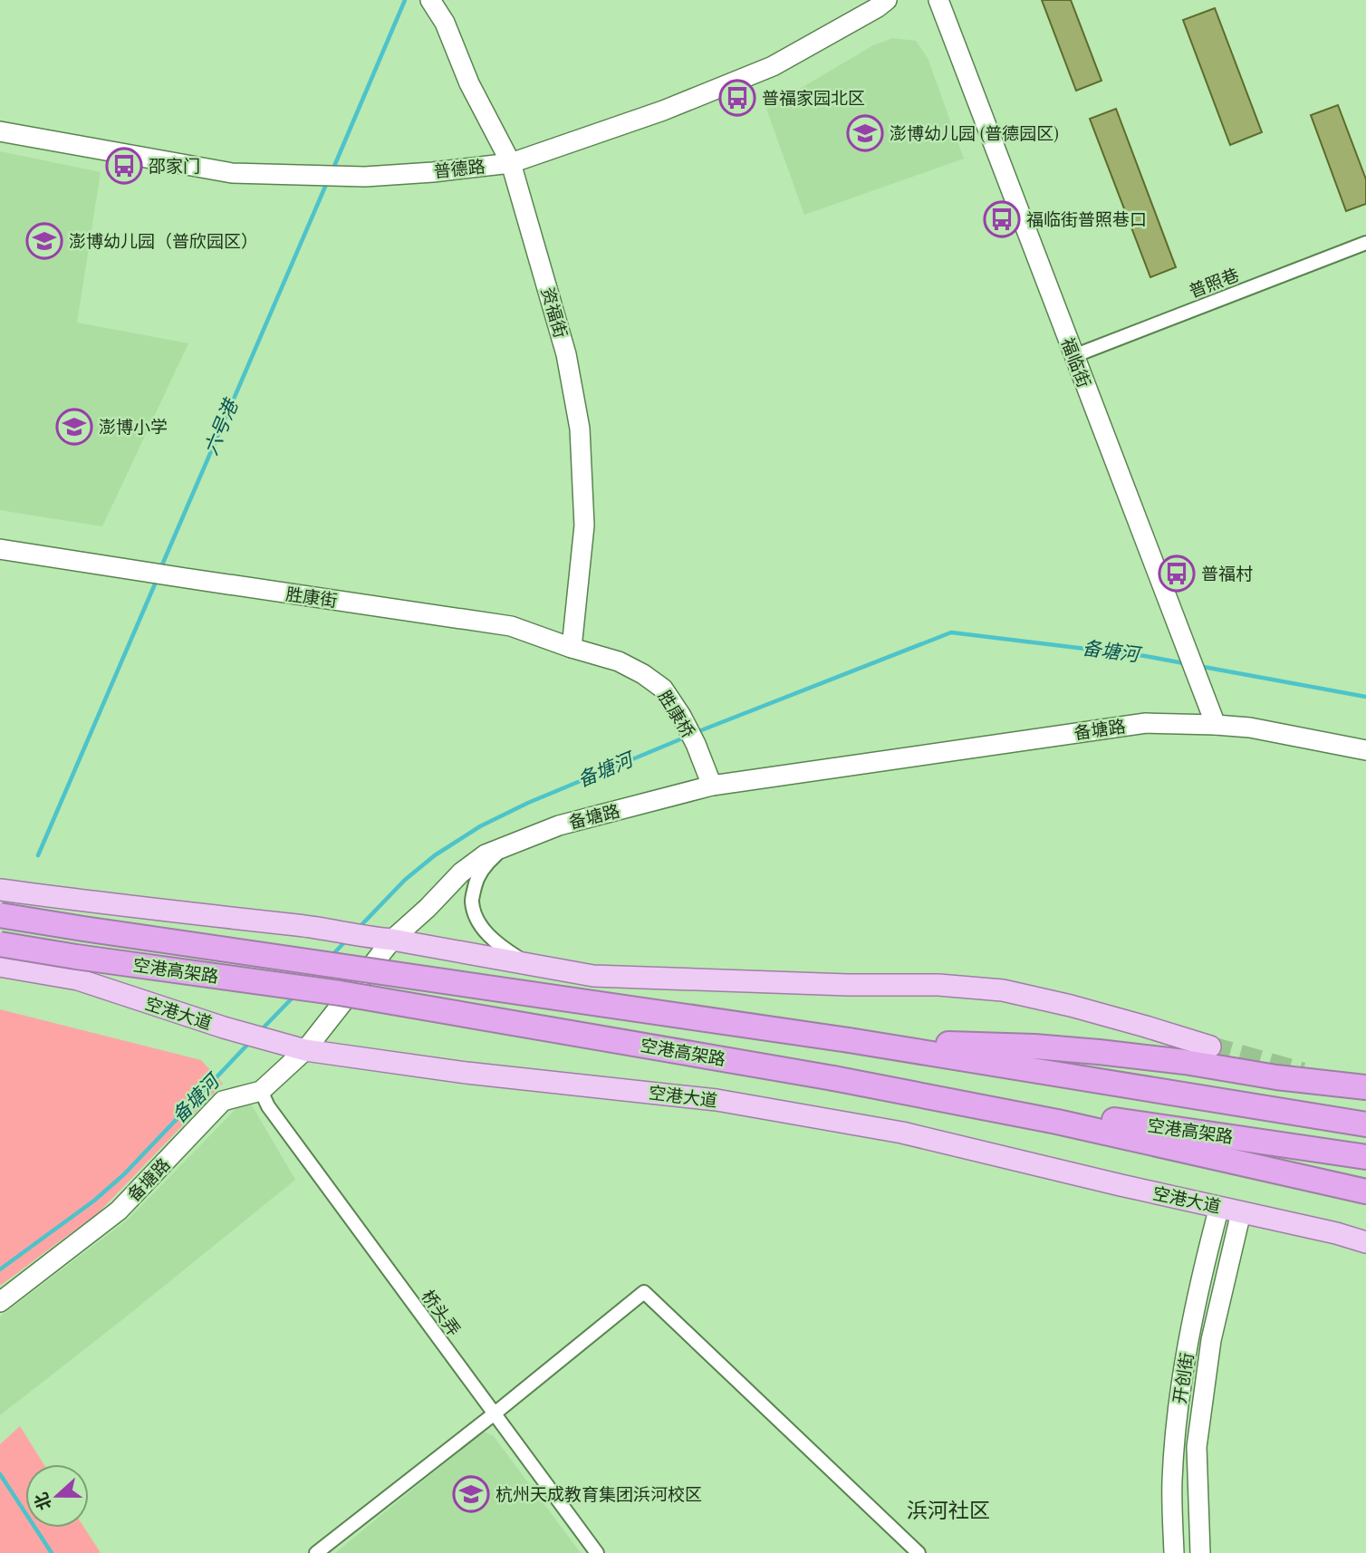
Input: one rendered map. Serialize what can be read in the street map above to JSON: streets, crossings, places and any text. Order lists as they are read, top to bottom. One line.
{"streets":{"highway":["空港高架路"],"main road":["空港大道"],"street":["普德路","普照巷","资福街","福临街","胜康街","胜康桥","备塘路","桥头弄","开创街"]},"crossings":[["普德路","资福街"],["普照巷","福临街"],["资福街","胜康街"],["福临街","备塘路"],["胜康街","胜康桥"],["胜康桥","备塘路"],["备塘路","空港大道"],["备塘路","桥头弄"],["空港大道","开创街"]],"districts":["浜河社区"],"water":["六号港","备塘河"],"places":{"bus stop":["普福家园北区","邵家门","福临街普照巷口","普福村"],"school or university":["澎博幼儿园 (普德园区)","澎博幼儿园（普欣园区）","澎博小学","杭州天成教育集团浜河校区"]},"north":"left"}
